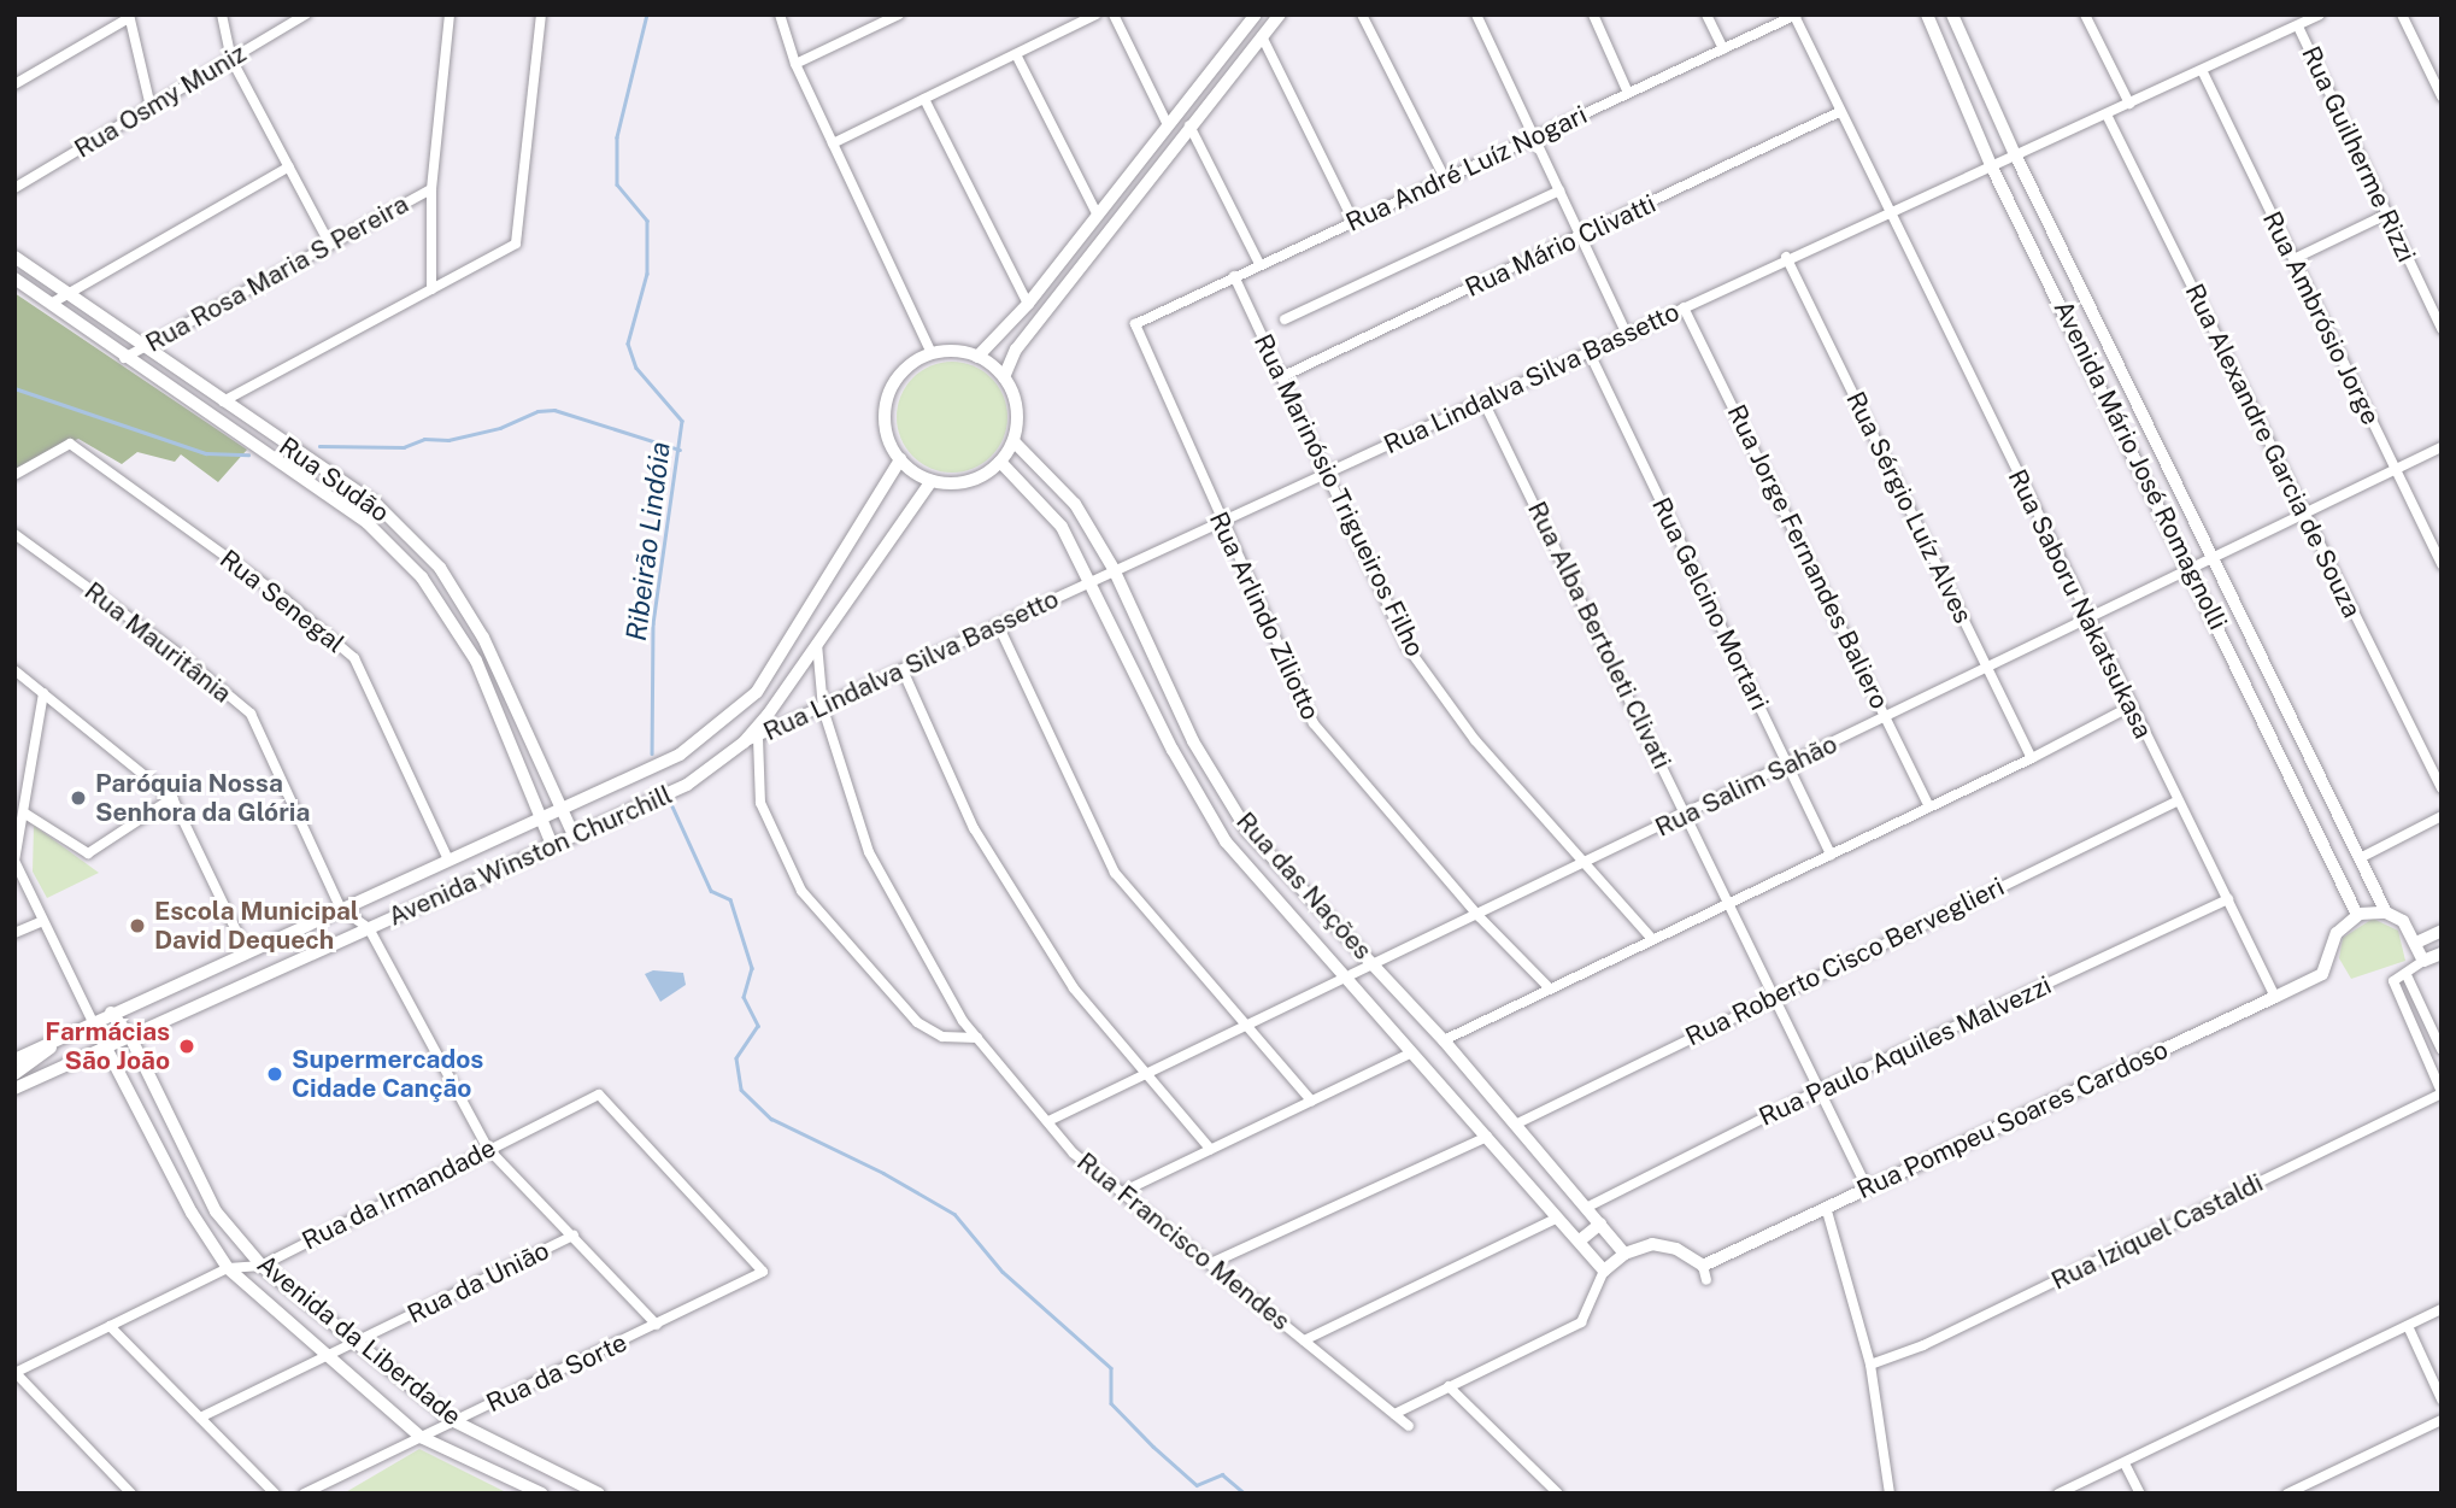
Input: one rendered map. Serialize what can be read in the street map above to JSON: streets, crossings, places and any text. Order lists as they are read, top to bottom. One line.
{"streets":{"main road":["Avenida Winston Churchill"],"street":["Rua Osmy Muniz","Rua Guilherme Rizzi","Rua André Luíz Nogari","Rua Mário Clivatti","Rua Rosa Maria S Pereira","Rua Ambrósio Jorge","Rua Lindalva Silva Bassetto","Rua Alexandre Garcia de Souza","Avenida Mário José Romagnolli","Rua Sudão","Rua Marinósio Trigueiros Filho","Rua Sérgio Luíz Alves","Rua Jorge Fernandes Baliero","Rua Senegal","Rua Gelcino Mortari","Rua Saboru Nakatsukasa","Rua Arlindo Ziliotto","Rua Alba Bertoleti Clivati","Rua Mauritânia","Rua Salim Sahão","Rua das Nações","Rua Roberto Cisco Berveglieri","Rua Paulo Aquiles Malvezzi","Rua Pompeu Soares Cardoso","Rua da Irmandade","Rua Iziquel Castaldi","Rua Francisco Mendes","Rua da União","Avenida da Liberdade","Rua da Sorte"]},"crossings":[["Rua Guilherme Rizzi","Rua Lindalva Silva Bassetto"],["Rua André Luíz Nogari","Rua Marinósio Trigueiros Filho"],["Rua André Luíz Nogari","Rua Saboru Nakatsukasa"],["Rua André Luíz Nogari","Rua Arlindo Ziliotto"],["Rua Mário Clivatti","Rua Marinósio Trigueiros Filho"],["Rua Mário Clivatti","Rua Saboru Nakatsukasa"],["Rua Rosa Maria S Pereira","Rua Sudão"],["Rua Ambrósio Jorge","Rua Lindalva Silva Bassetto"],["Rua Ambrósio Jorge","Rua Salim Sahão"],["Rua Lindalva Silva Bassetto","Rua Alexandre Garcia de Souza"],["Rua Lindalva Silva Bassetto","Avenida Mário José Romagnolli"],["Rua Lindalva Silva Bassetto","Rua Marinósio Trigueiros Filho"],["Rua Lindalva Silva Bassetto","Rua Sérgio Luíz Alves"],["Rua Lindalva Silva Bassetto","Rua Jorge Fernandes Baliero"],["Rua Lindalva Silva Bassetto","Rua Gelcino Mortari"],["Rua Lindalva Silva Bassetto","Rua Saboru Nakatsukasa"],["Rua Lindalva Silva Bassetto","Rua Arlindo Ziliotto"],["Rua Lindalva Silva Bassetto","Rua Alba Bertoleti Clivati"],["Rua Lindalva Silva Bassetto","Avenida Winston Churchill"],["Rua Lindalva Silva Bassetto","Rua das Nações"],["Rua Lindalva Silva Bassetto","Rua Francisco Mendes"],["Rua Alexandre Garcia de Souza","Rua Salim Sahão"],["Avenida Mário José Romagnolli","Rua Salim Sahão"],["Avenida Mário José Romagnolli","Rua Pompeu Soares Cardoso"],["Rua Sudão","Avenida Winston Churchill"],["Rua Marinósio Trigueiros Filho","Rua Salim Sahão"],["Rua Sérgio Luíz Alves","Rua Salim Sahão"],["Rua Jorge Fernandes Baliero","Rua Salim Sahão"],["Rua Senegal","Avenida Winston Churchill"],["Rua Gelcino Mortari","Rua Salim Sahão"],["Rua Saboru Nakatsukasa","Rua Salim Sahão"],["Rua Saboru Nakatsukasa","Rua Roberto Cisco Berveglieri"],["Rua Saboru Nakatsukasa","Rua Paulo Aquiles Malvezzi"],["Rua Saboru Nakatsukasa","Rua Pompeu Soares Cardoso"],["Rua Arlindo Ziliotto","Rua Salim Sahão"],["Rua Alba Bertoleti Clivati","Rua Salim Sahão"],["Rua Alba Bertoleti Clivati","Rua Roberto Cisco Berveglieri"],["Rua Alba Bertoleti Clivati","Rua Paulo Aquiles Malvezzi"],["Rua Alba Bertoleti Clivati","Rua Pompeu Soares Cardoso"],["Rua Mauritânia","Avenida Winston Churchill"],["Rua Salim Sahão","Rua das Nações"],["Rua Salim Sahão","Rua Francisco Mendes"],["Avenida Winston Churchill","Rua das Nações"],["Avenida Winston Churchill","Rua Francisco Mendes"],["Avenida Winston Churchill","Avenida da Liberdade"],["Rua das Nações","Rua Roberto Cisco Berveglieri"],["Rua das Nações","Rua Paulo Aquiles Malvezzi"],["Rua da Irmandade","Avenida da Liberdade"],["Rua da Irmandade","Rua da Sorte"],["Rua da União","Avenida da Liberdade"],["Avenida da Liberdade","Rua da Sorte"]],"water":["Ribeirão Lindóia"],"places":["Paróquia Nossa Senhora da Glória","Escola Municipal David Dequech","Farmácias São João","Supermercados Cidade Canção"]}
